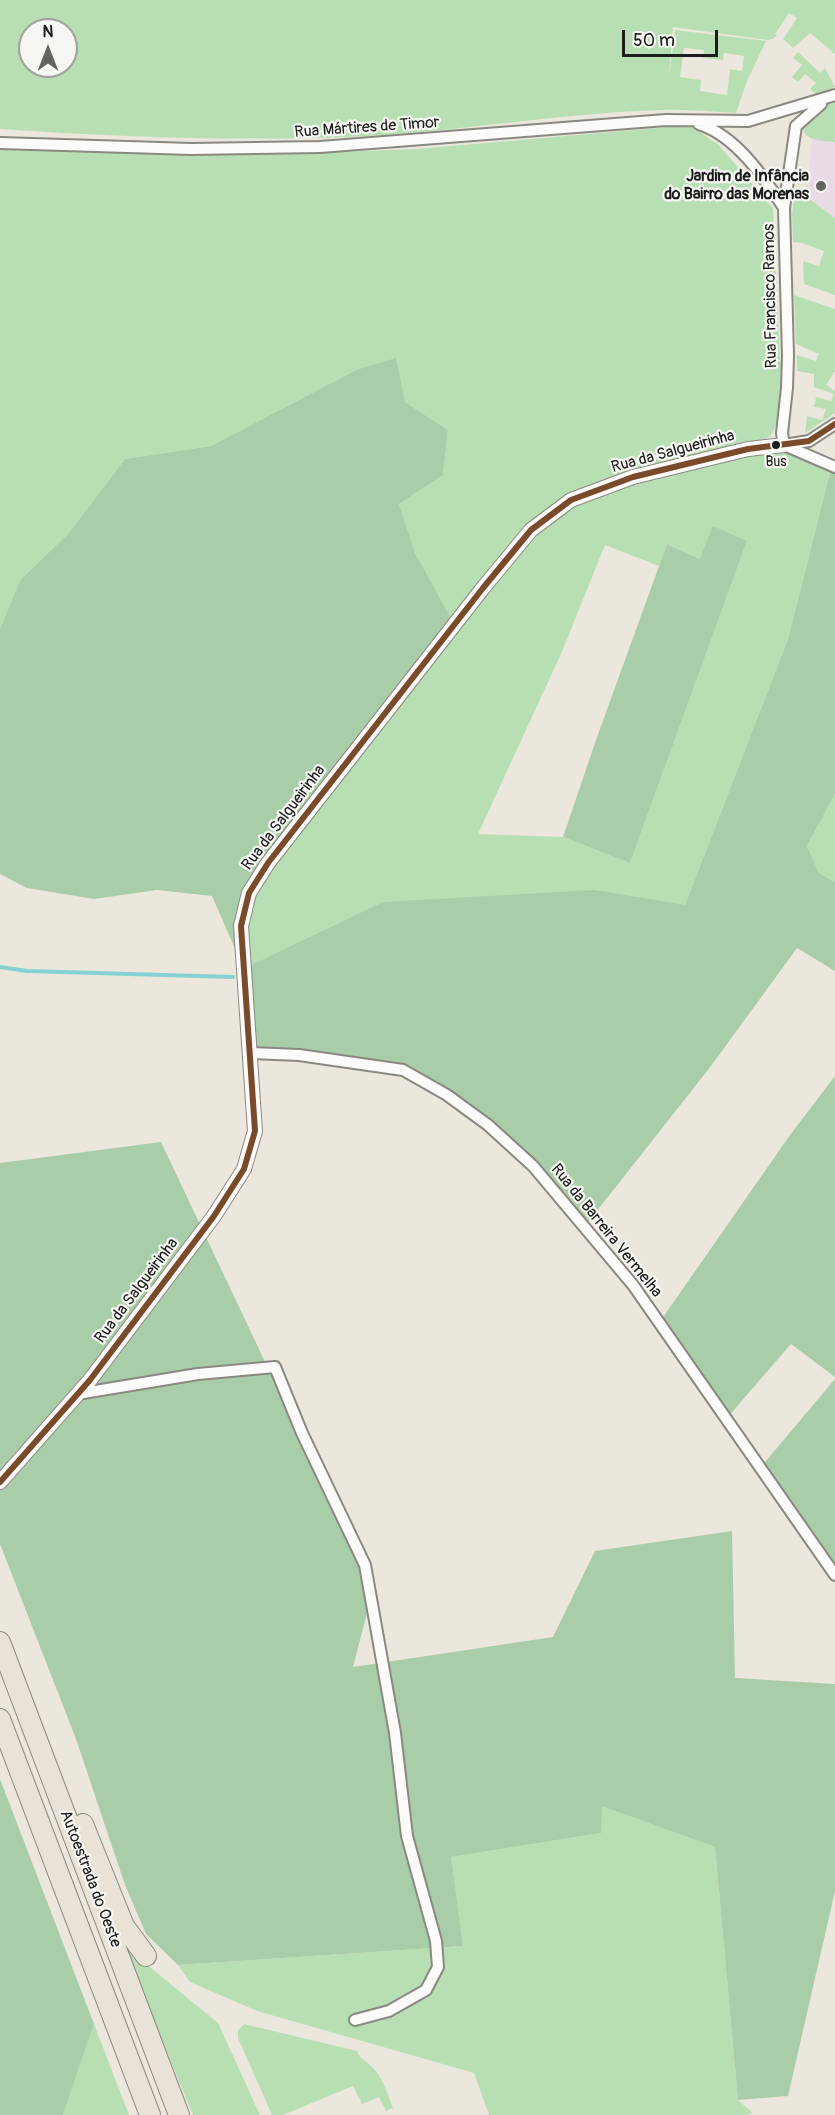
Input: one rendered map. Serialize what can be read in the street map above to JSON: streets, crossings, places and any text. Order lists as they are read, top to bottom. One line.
{"streets":{"highway":["Autoestrada do Oeste"],"street":["Rua Mártires de Timor","Rua Francisco Ramos","Rua da Salgueirinha","Rua da Barreira Vermelha"]},"crossings":[["Rua Mártires de Timor","Rua Francisco Ramos"],["Rua Francisco Ramos","Rua da Salgueirinha"],["Rua da Salgueirinha","Rua da Barreira Vermelha"]],"places":["Jardim de Infância do Bairro das Morenas","Bus"],"scale_bar":"50 m","north":"top"}
